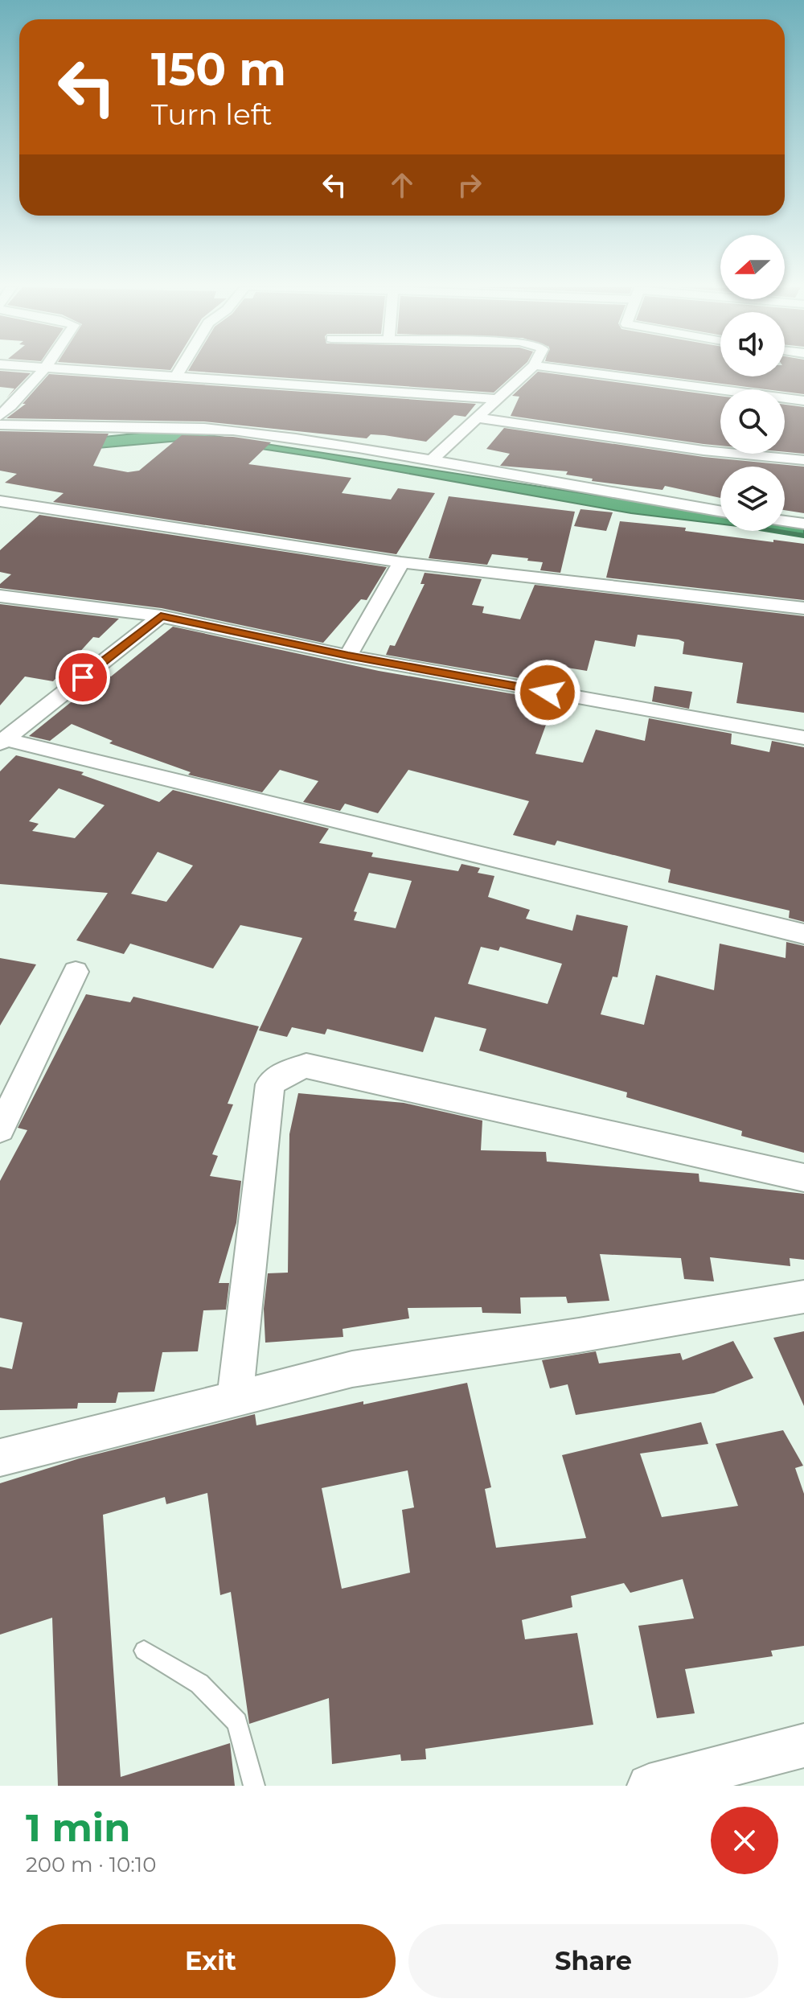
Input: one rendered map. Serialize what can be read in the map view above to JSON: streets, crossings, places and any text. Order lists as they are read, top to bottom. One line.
{"north":"left","page":{"turn":["150 m","Turn left"],"heading":["1 min","200 m · 10:10"],"buttons":["Exit","Share"]}}
